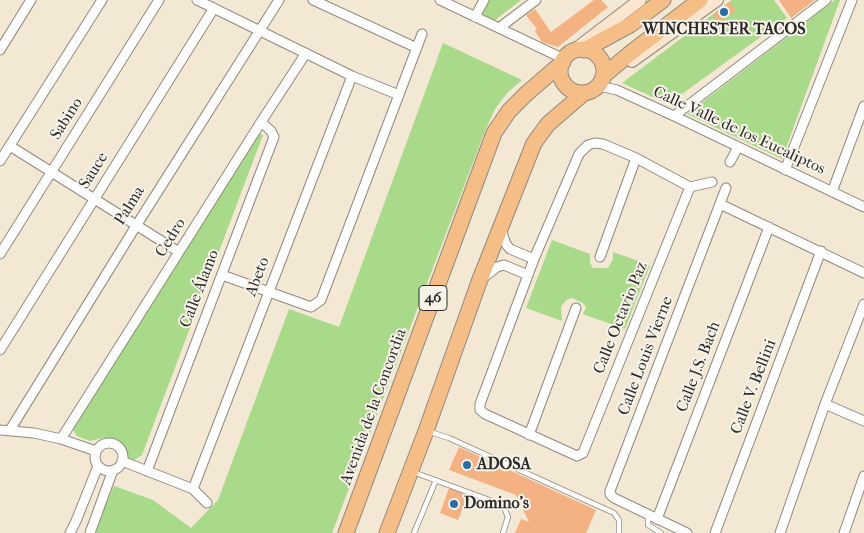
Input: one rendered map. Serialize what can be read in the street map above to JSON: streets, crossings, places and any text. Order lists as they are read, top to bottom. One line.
{"streets":{"main road":["46","Avenida de la Concordia"],"street":["Sabino","Calle Valle de los Eucaliptos","Sauce","Palma","Cedro","Abeto","Calle Álamo","Calle Octavio Paz","Calle Louis Vierne","Calle J.S. Bach","Calle V. Bellini"]},"crossings":[["Calle Valle de los Eucaliptos","46"],["Calle Valle de los Eucaliptos","Avenida de la Concordia"],["Cedro","Calle Álamo"],["46","Avenida de la Concordia"],["Calle Louis Vierne","Calle J.S. Bach"]],"places":["WINCHESTER TACOS","ADOSA","Domino's"]}
